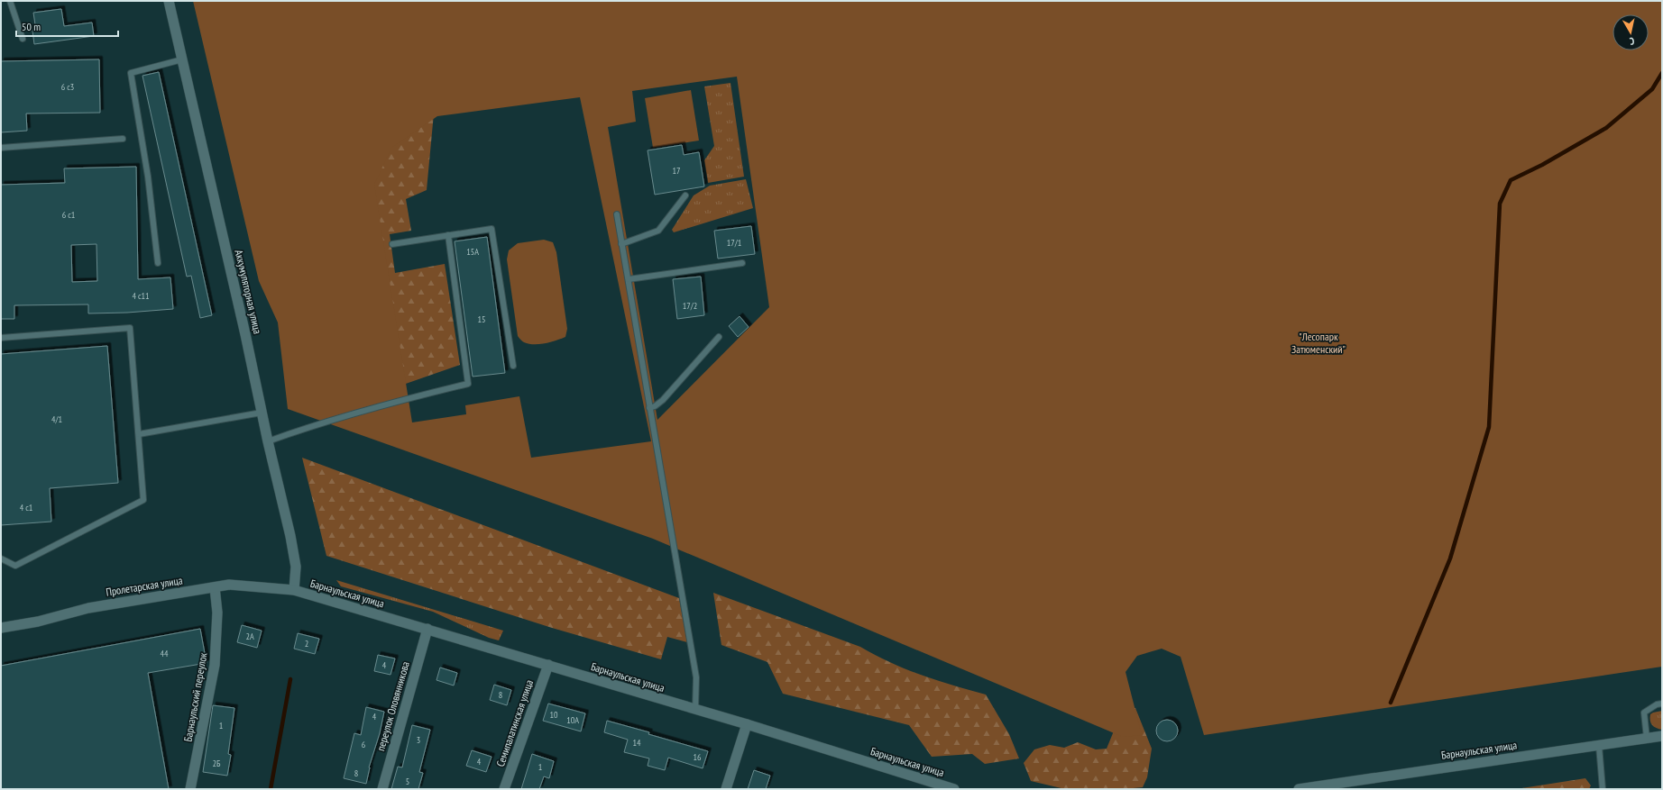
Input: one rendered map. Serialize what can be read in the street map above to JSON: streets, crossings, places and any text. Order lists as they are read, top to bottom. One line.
{"streets":{"street":["Аккумуляторная улица","Пролетарская улица","Барнаульская улица","Барнаульский переулок","переулок Оловянникова","Семипалатинская улица"]},"crossings":[["Аккумуляторная улица","Пролетарская улица"],["Аккумуляторная улица","Барнаульская улица"],["Пролетарская улица","Барнаульская улица"],["Пролетарская улица","Барнаульский переулок"],["Барнаульская улица","переулок Оловянникова"],["Барнаульская улица","Семипалатинская улица"]],"parks":["\"Лесопарк Затюменский\""],"house_numbers":["6 с3","17","6 с1","17/1","15А","4 с11","17/2","15","4/1","4 с1","2А","2","44","4","8","10","4","10А","1","3","14","6","16","4","2Б","1","8","5"],"scale_bar":"50 m","north":"bottom"}
